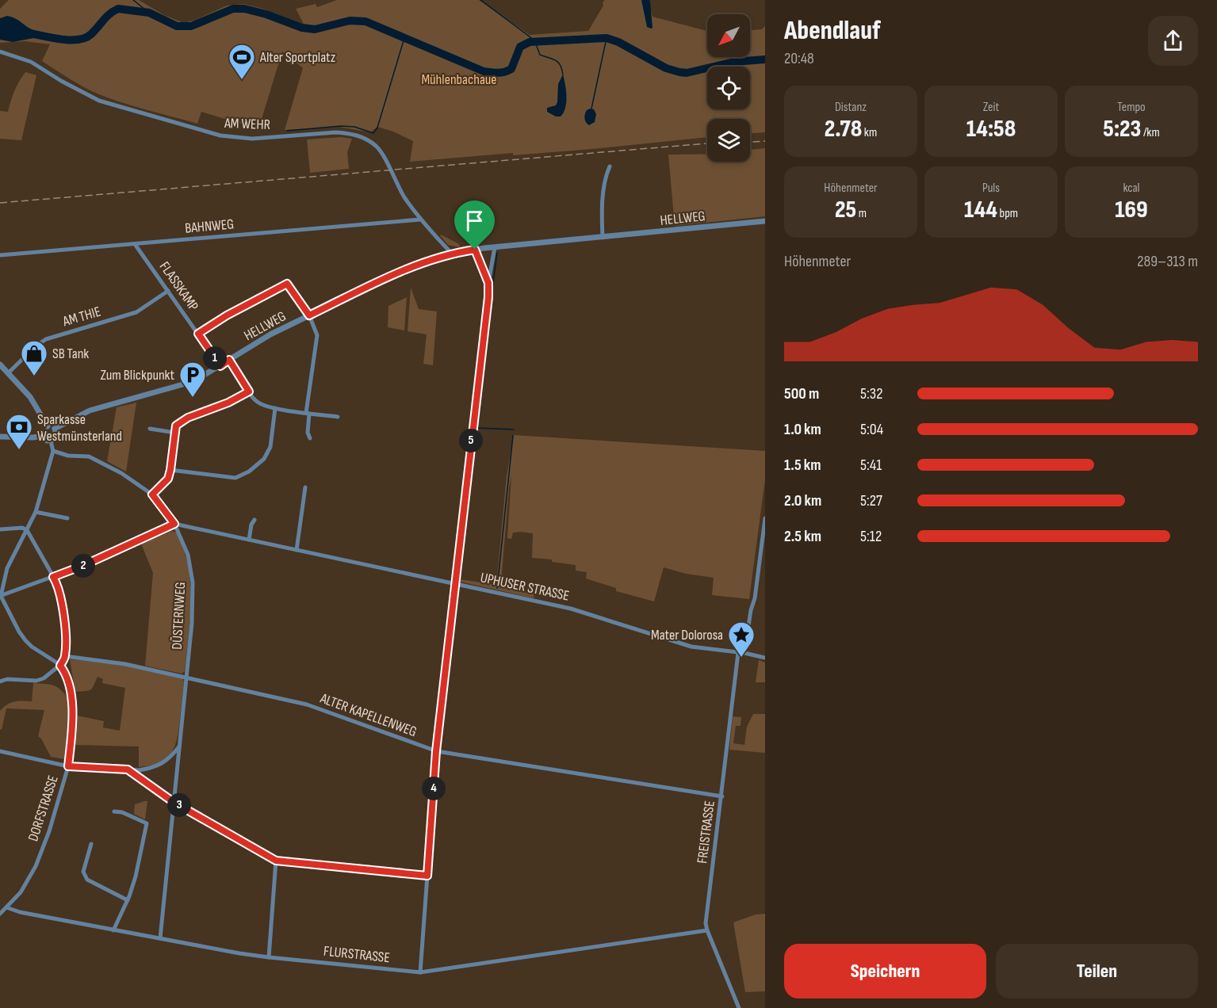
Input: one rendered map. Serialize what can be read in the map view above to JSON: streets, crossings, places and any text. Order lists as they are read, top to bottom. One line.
{"streets":{"street":["AM WEHR","HELLWEG","BAHNWEG","FLASSKAMP","AM THIE","UPHUSER STRASSE","DÜSTERNWEG","ALTER KAPELLENWEG","DORFSTRASSE","FREISTRASSE","FLURSTRASSE"]},"crossings":[["AM WEHR","HELLWEG"],["AM WEHR","BAHNWEG"],["HELLWEG","FLASSKAMP"],["BAHNWEG","FLASSKAMP"],["FLASSKAMP","AM THIE"],["UPHUSER STRASSE","DÜSTERNWEG"],["UPHUSER STRASSE","FREISTRASSE"],["DÜSTERNWEG","ALTER KAPELLENWEG"],["DÜSTERNWEG","FLURSTRASSE"],["ALTER KAPELLENWEG","FREISTRASSE"],["DORFSTRASSE","FLURSTRASSE"],["FREISTRASSE","FLURSTRASSE"]],"parks":["Mühlenbachaue"],"places":{"sports":["Alter Sportplatz"],"shop":["SB Tank"],"parking":["Zum Blickpunkt"],"bank":["Sparkasse Westmünsterland"],"place":["Mater Dolorosa"]},"north":"bottom left","page":{"heading":["Abendlauf","20:48"],"stats":[["Distanz","2.78 km"],["Zeit","14:58"],["Tempo","5:23 /km"],["Höhenmeter","25 m"],["Puls","144 bpm"],["kcal","169"]],"chart":["Höhenmeter","289–313 m"],"pins":["1","5","2","4","3"],"list":[{"name":"500 m","note":"5:32"},{"name":"1.0 km","note":"5:04"},{"name":"1.5 km","note":"5:41"},{"name":"2.0 km","note":"5:27"},{"name":"2.5 km","note":"5:12"}],"buttons":["Speichern","Teilen"]}}
